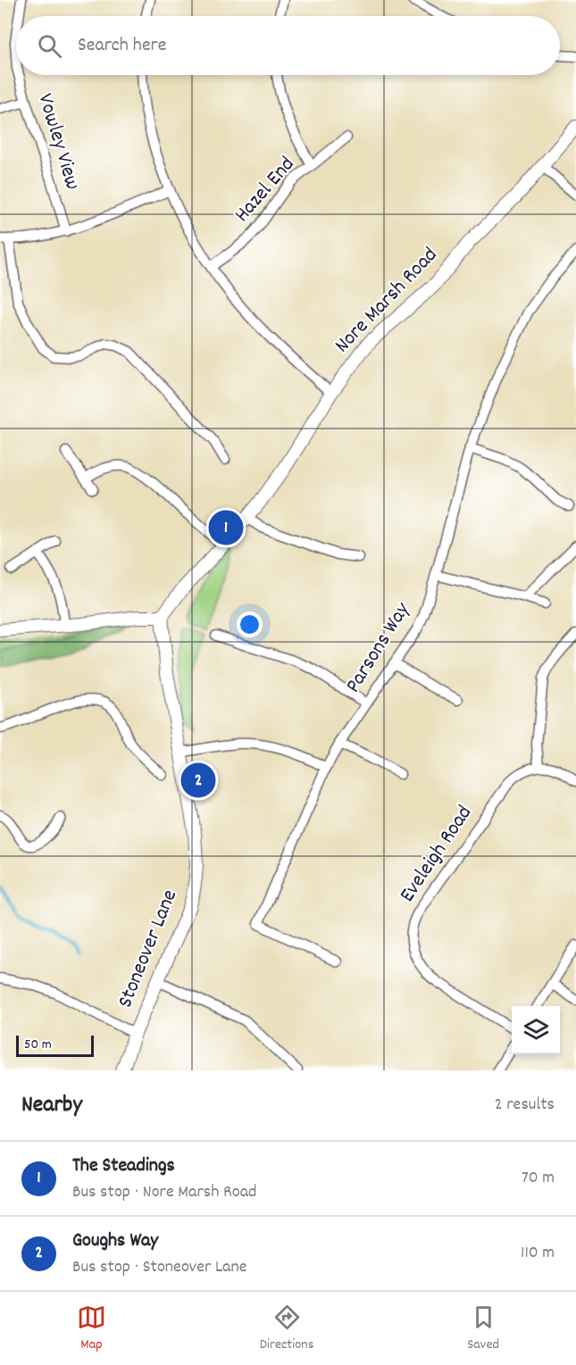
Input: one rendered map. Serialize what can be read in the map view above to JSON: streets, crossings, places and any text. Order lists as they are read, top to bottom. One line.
{"streets":{"street":["Vowley View","Hazel End","Nore Marsh Road","Parsons Way","Eveleigh Road","Stoneover Lane"]},"crossings":[["Nore Marsh Road","Stoneover Lane"]],"scale_bar":"50 m","page":{"search":"Search here","pins":["1","2"],"scale":"50 m","heading":["Nearby","2 results"],"list":[{"mark":"1","name":"The Steadings","note":"Bus stop · Nore Marsh Road","value":"70 m"},{"mark":"2","name":"Goughs Way","note":"Bus stop · Stoneover Lane","value":"110 m"}],"nav":["Map","Directions","Saved"]}}
